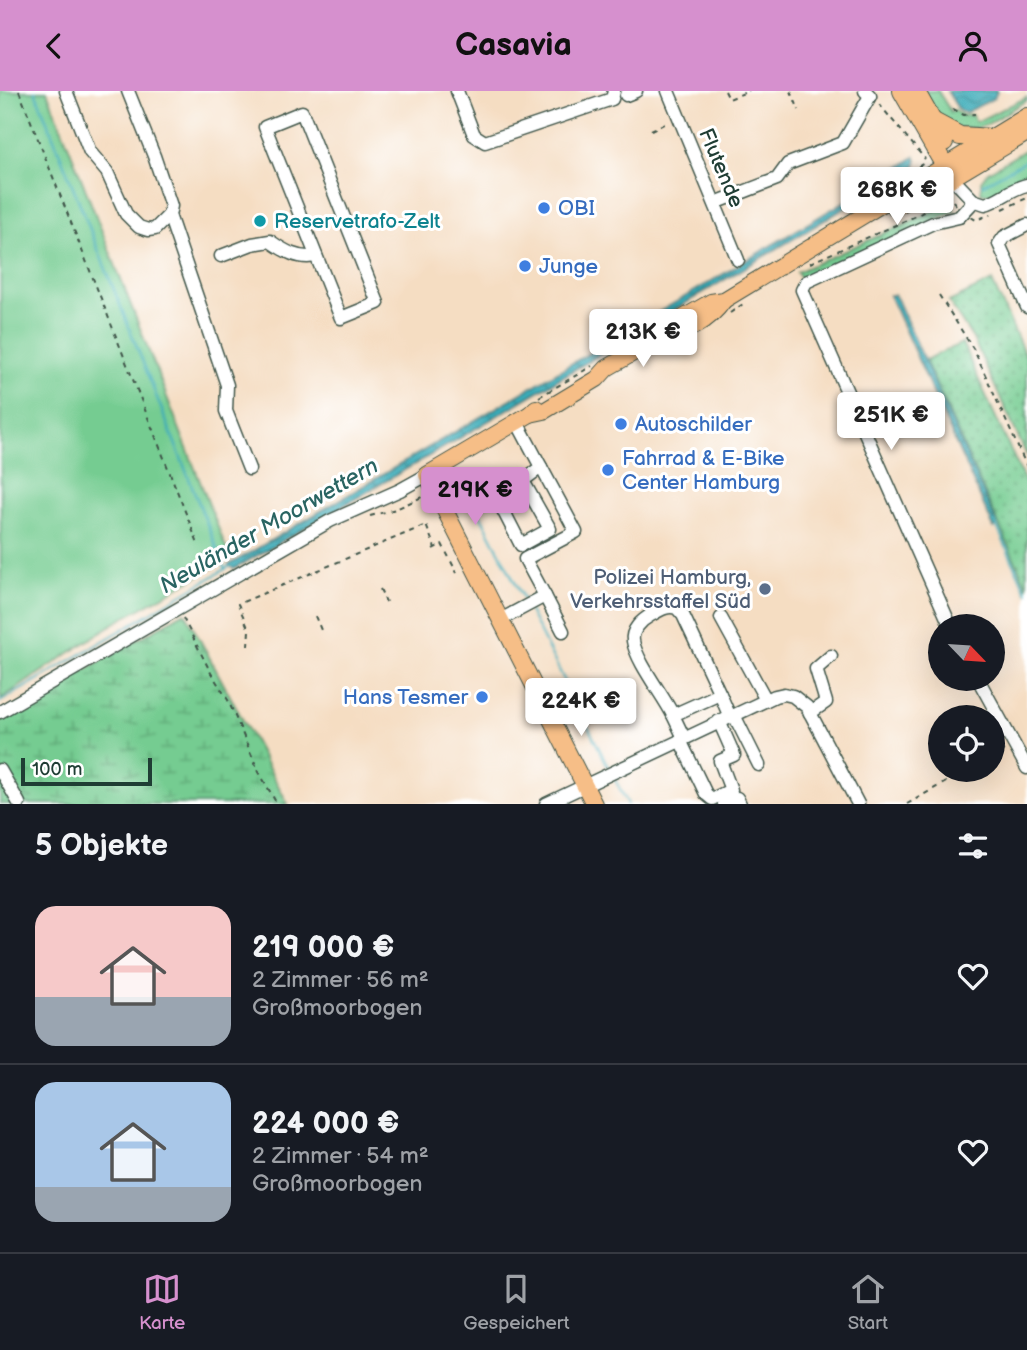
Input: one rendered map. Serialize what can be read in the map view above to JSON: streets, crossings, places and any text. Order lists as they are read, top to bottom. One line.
{"streets":{"street":["Flutende"]},"water":["Neuländer Moorwettern"],"places":["OBI","Reservetrafo-Zelt","Junge","Autoschilder","Fahrrad & E-Bike Center Hamburg","Polizei Hamburg, Verkehrsstaffel Süd","Hans Tesmer"],"scale_bar":"100 m","north":"bottom right","page":{"header":"Casavia","price":["268K €","213K €","251K €","219K €","224K €"],"scale":"100 m","heading":"5 Objekte","list":[{"name":"219 000 €","note":"2 Zimmer · 56 m² · Großmoorbogen"},{"name":"224 000 €","note":"2 Zimmer · 54 m² · Großmoorbogen"}],"tabs":["Karte","Gespeichert","Start"]}}
